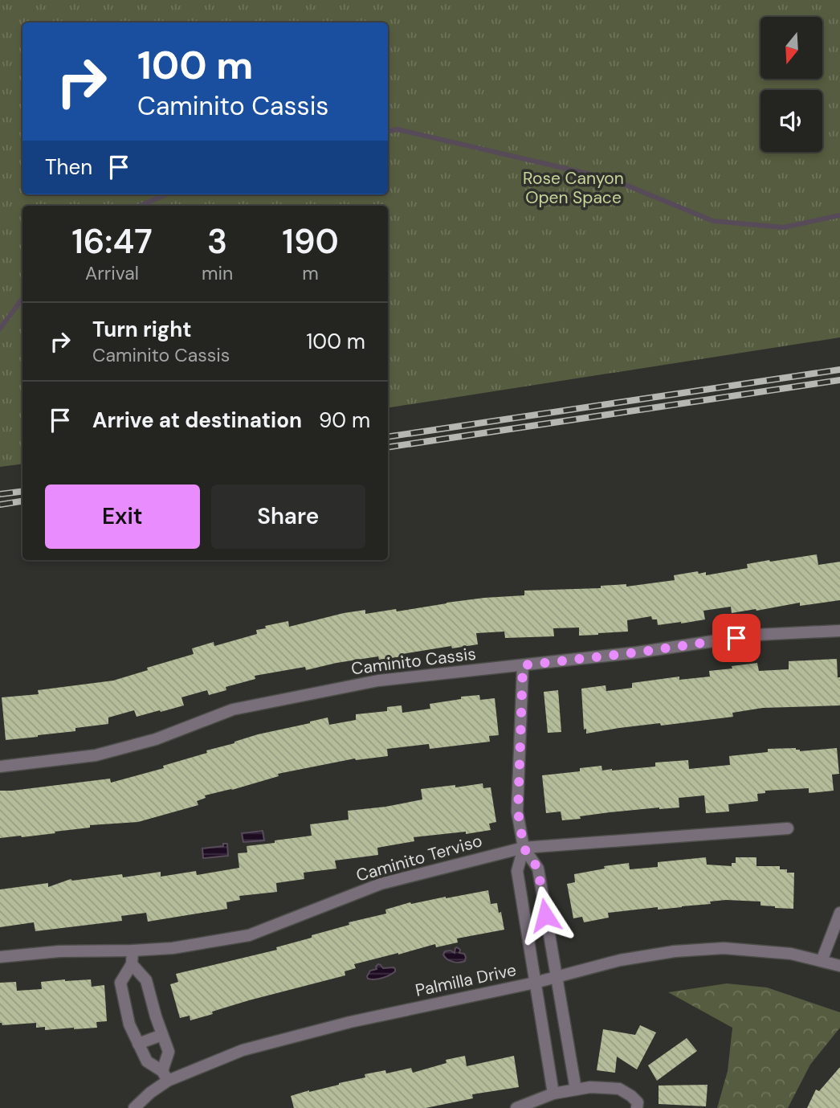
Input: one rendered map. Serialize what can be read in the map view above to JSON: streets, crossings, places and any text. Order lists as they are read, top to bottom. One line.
{"streets":{"street":["Caminito Cassis","Caminito Terviso","Palmilla Drive"]},"parks":["Rose Canyon Open Space"],"north":"bottom","page":{"turn":["100 m","Caminito Cassis"],"then":"Then","eta":["16:47","Arrival","3","min","190","m"],"list":[{"name":"Turn right","note":"Caminito Cassis","value":"100 m"},{"name":"Arrive at destination","value":"90 m"}],"buttons":["Exit","Share"]}}
